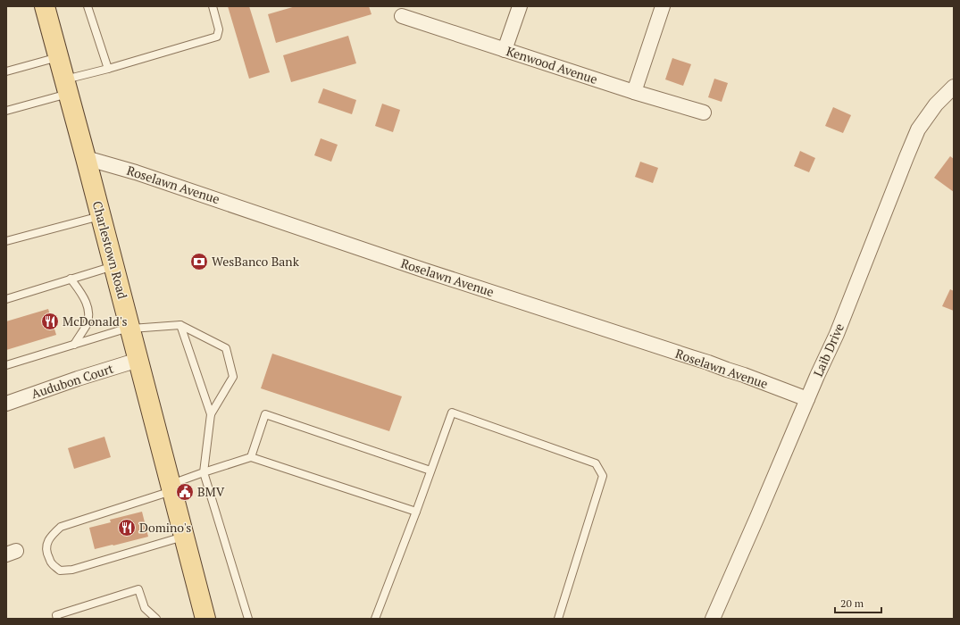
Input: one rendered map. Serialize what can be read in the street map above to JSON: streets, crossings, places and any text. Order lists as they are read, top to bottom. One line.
{"streets":{"main road":["Charlestown Road"],"street":["Kenwood Avenue","Roselawn Avenue","Laib Drive","Audubon Court"]},"crossings":[["Roselawn Avenue","Charlestown Road"],["Roselawn Avenue","Laib Drive"],["Charlestown Road","Audubon Court"]],"places":{"bank":["WesBanco Bank"],"restaurant":["McDonald's","Domino's"],"public building":["BMV"]},"scale_bar":"20 m"}
